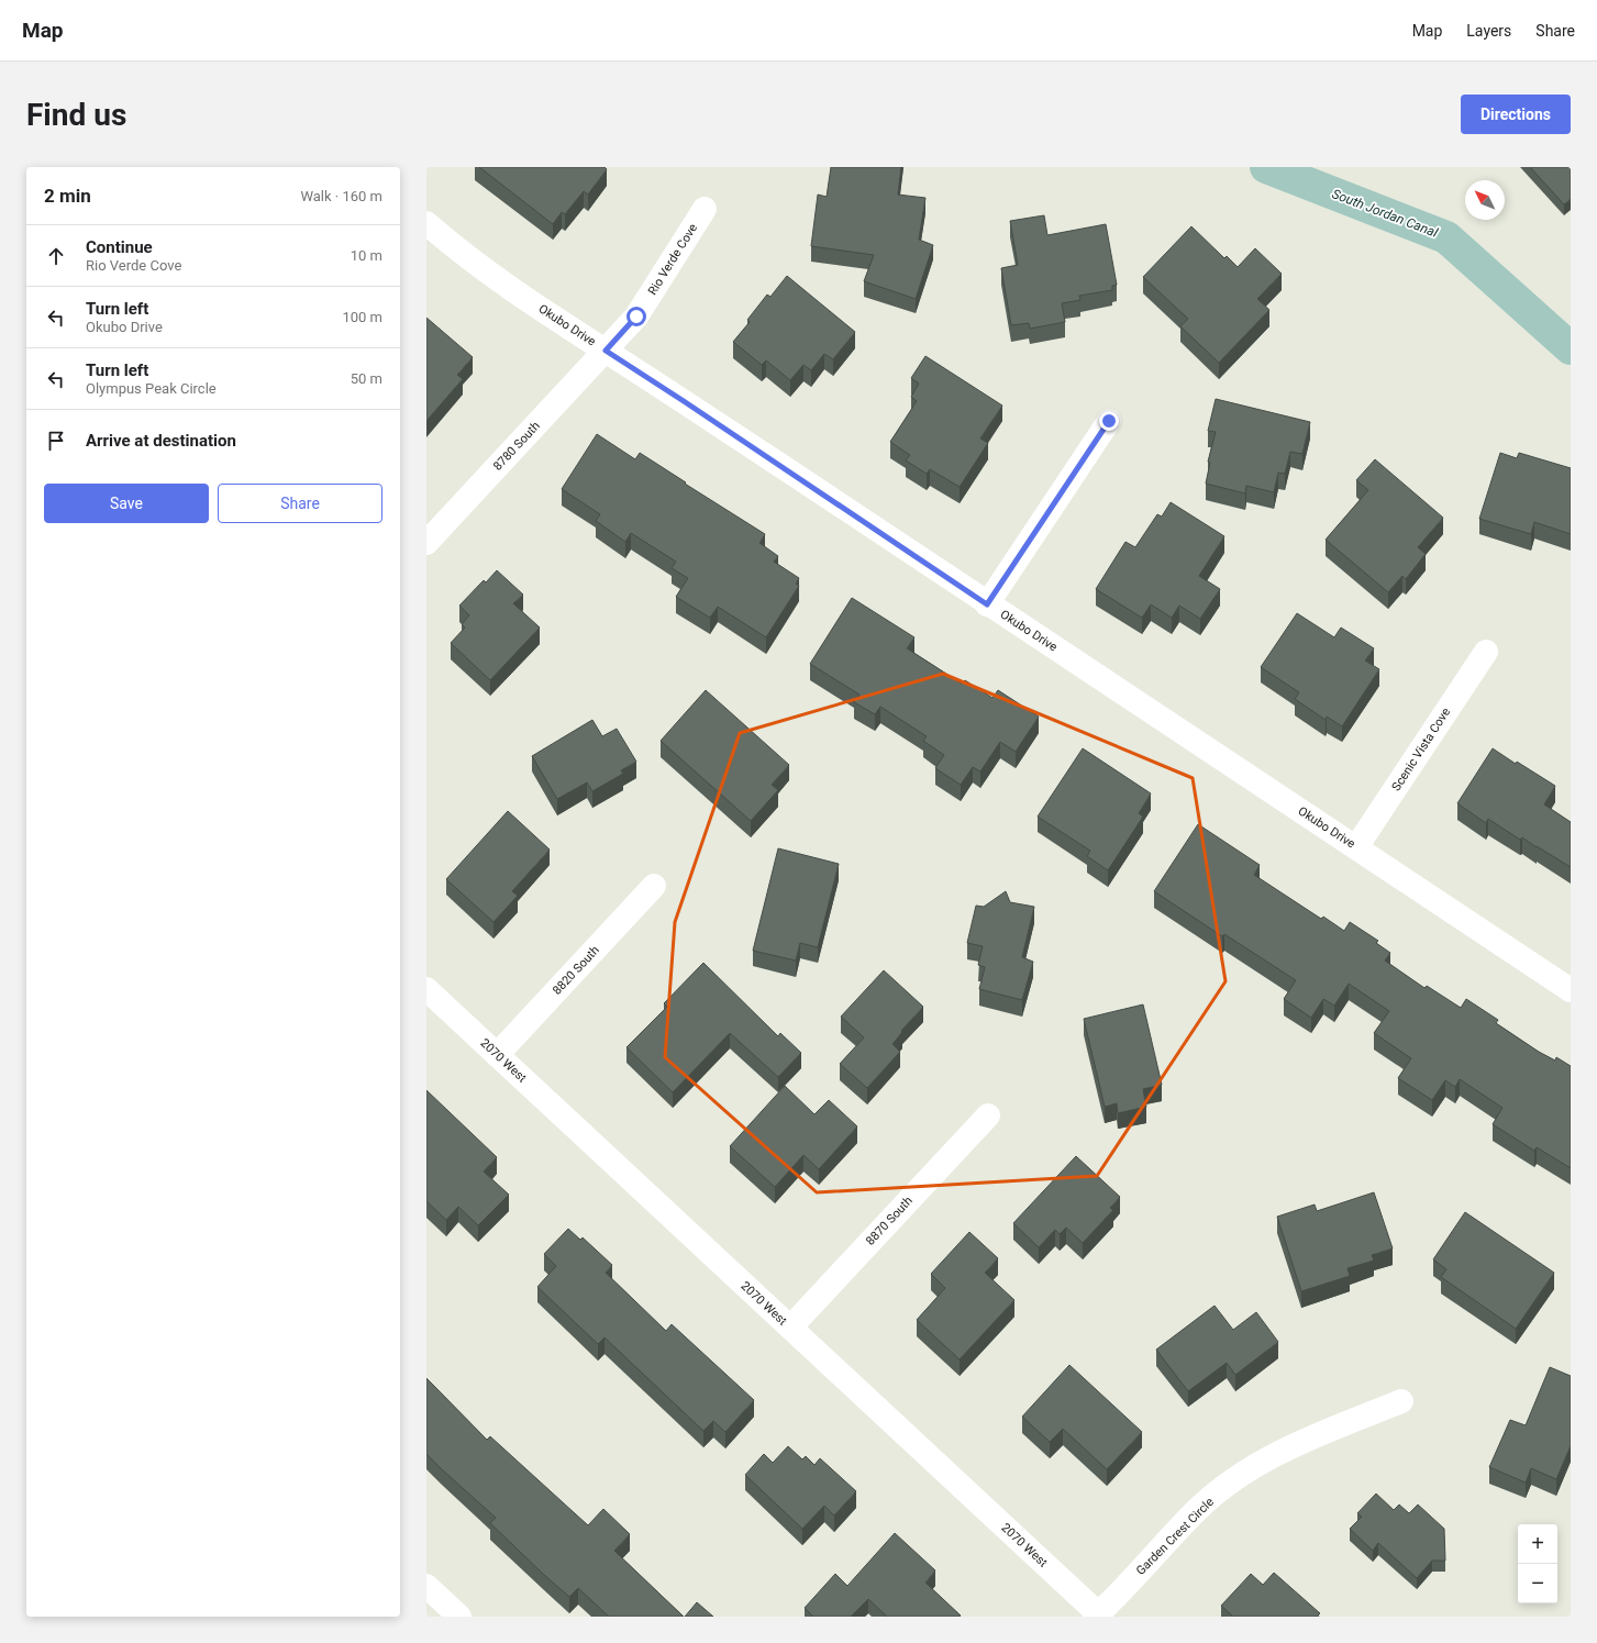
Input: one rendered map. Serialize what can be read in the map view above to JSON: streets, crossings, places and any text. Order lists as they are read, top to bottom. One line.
{"streets":{"street":["Rio Verde Cove","Okubo Drive","8780 South","Scenic Vista Cove","8820 South","2070 West","8870 South","Garden Crest Circle"]},"crossings":[["Rio Verde Cove","Okubo Drive"],["Rio Verde Cove","8780 South"],["Okubo Drive","8780 South"],["Okubo Drive","Scenic Vista Cove"],["8820 South","2070 West"],["2070 West","8870 South"],["2070 West","Garden Crest Circle"]],"water":["South Jordan Canal"],"north":"top left","page":{"header":"Map","nav":["Map","Layers","Share"],"buttons":["Directions",["Save","Share"]],"title":"Find us","heading":["2 min","Walk · 160 m"],"list":[["Continue","Rio Verde Cove","10 m"],["Turn left","Okubo Drive","100 m"],["Turn left","Olympus Peak Circle","50 m"],"Arrive at destination"],"map_buttons":["+","−"]}}
